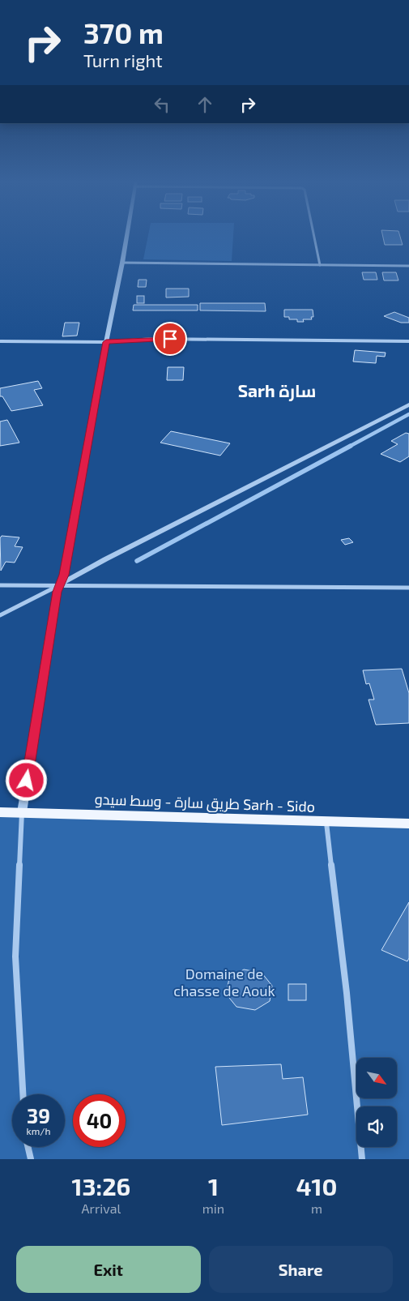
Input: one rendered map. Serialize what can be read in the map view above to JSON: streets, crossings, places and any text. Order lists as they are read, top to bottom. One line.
{"streets":{"main road":["طريق سارة - وسط سيدو Sarh - Sido"]},"districts":["Sarh سارة"],"parks":["Domaine de chasse de Aouk"],"north":"bottom right","page":{"turn":["370 m","Turn right"],"speed":"39 km/h","limit":"40","eta":["13:26","Arrival","1","min","410","m"],"buttons":["Exit","Share"]}}
